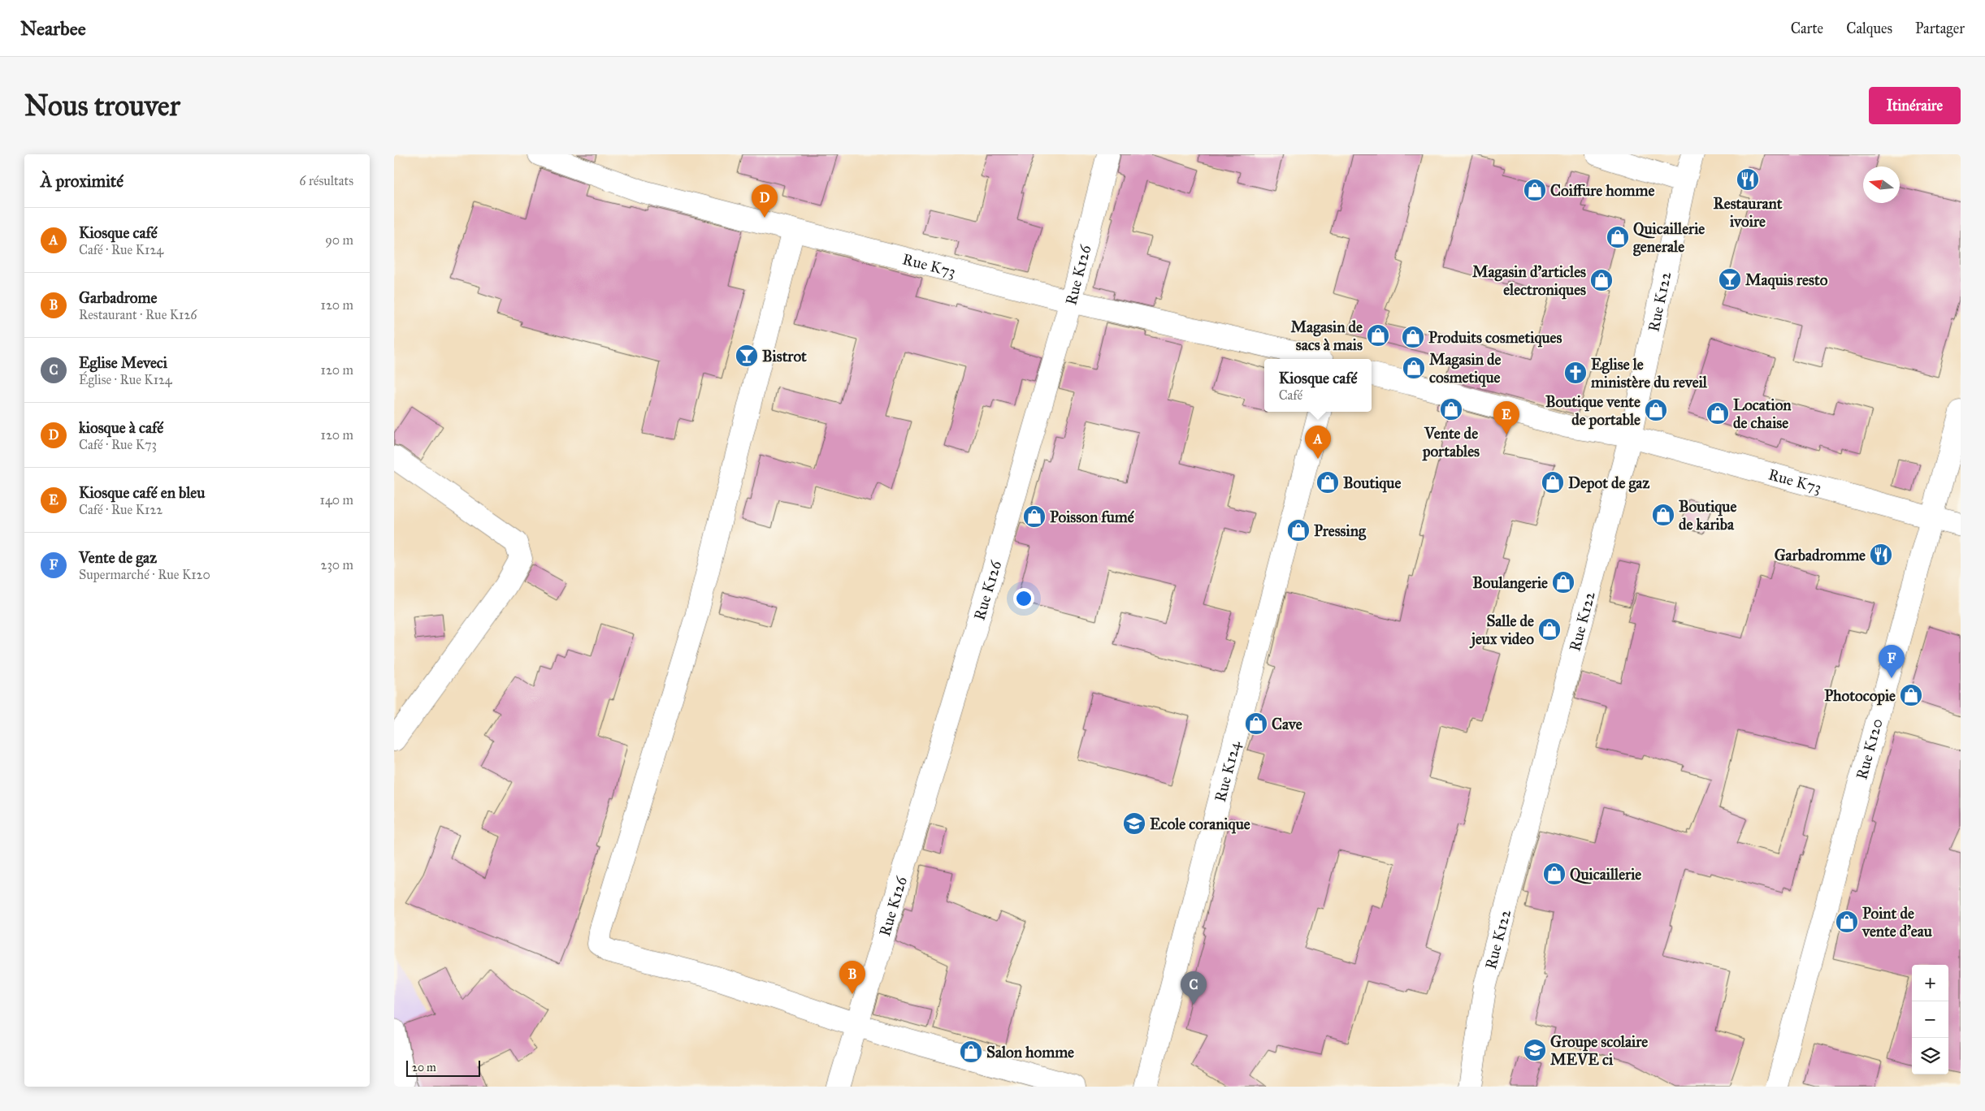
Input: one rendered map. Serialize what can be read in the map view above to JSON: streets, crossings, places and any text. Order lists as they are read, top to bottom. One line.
{"streets":{"street":["Rue K73","Rue K126","Rue K122","Rue K120","Rue K124"]},"crossings":[["Rue K73","Rue K126"],["Rue K73","Rue K122"],["Rue K73","Rue K120"]],"places":{"restaurant":["Restaurant ivoire","Garbadromme"],"shop":["Coiffure homme","Quicaillerie generale","Magasin d'articles electroniques","Magasin de sacs à mais","Produits cosmetiques","Magasin de cosmetique","Vente de portables","Boutique vente de portable","Location de chaise","Boutique","Depot de gaz","Boutique de kariba","Poisson fumé","Pressing","Boulangerie","Salle de jeux video","Photocopie","Cave","Quicaillerie","Point de vente d'eau","Salon homme"],"bar":["Maquis resto","Bistrot"],"church":["Eglise le ministère du reveil"],"school or university":["Ecole coranique","Groupe scolaire MEVE ci"]},"scale_bar":"20 m","north":"left","page":{"header":"Nearbee","nav":["Carte","Calques","Partager"],"buttons":"Itinéraire","title":"Nous trouver","heading":["À proximité","6 résultats"],"pins":["D","E","A","F","B","C"],"list":[{"mark":"A","name":"Kiosque café","note":"Café · Rue K124","value":"90 m"},{"mark":"B","name":"Garbadrome","note":"Restaurant · Rue K126","value":"120 m"},{"mark":"C","name":"Eglise Meveci","note":"Église · Rue K124","value":"120 m"},{"mark":"D","name":"kiosque à café","note":"Café · Rue K73","value":"120 m"},{"mark":"E","name":"Kiosque café en bleu","note":"Café · Rue K122","value":"140 m"},{"mark":"F","name":"Vente de gaz","note":"Supermarché · Rue K120","value":"230 m"}],"popup":["Kiosque café","Café"],"map_buttons":["+","−"],"scale":"20 m"}}
